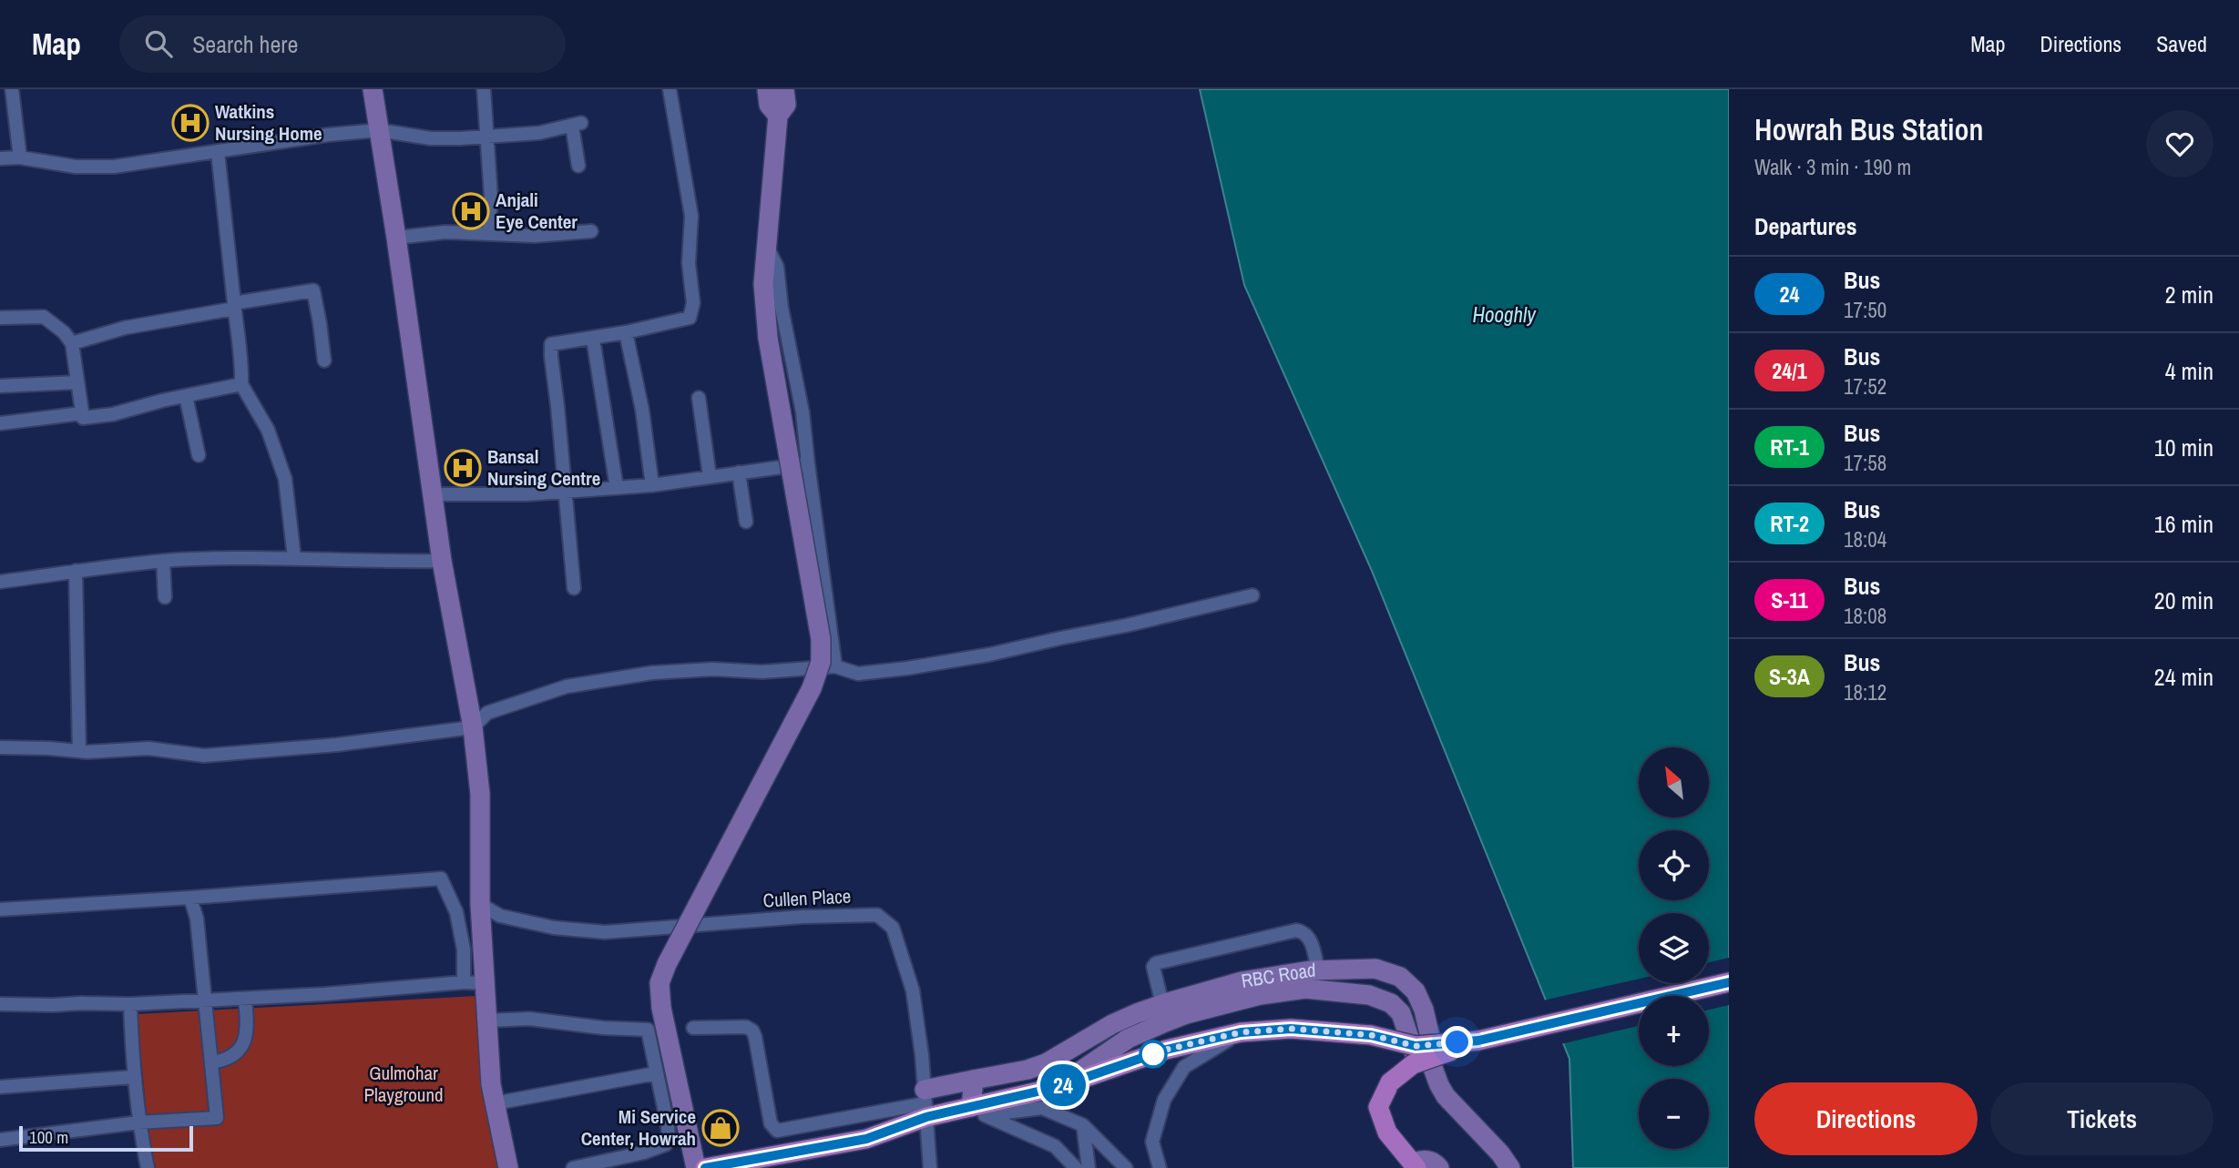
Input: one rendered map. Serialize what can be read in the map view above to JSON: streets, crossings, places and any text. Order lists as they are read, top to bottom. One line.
{"streets":{"main road":["RBC Road"],"street":["Cullen Place"]},"crossings":[["Cullen Place","RBC Road"]],"water":["Hooghly"],"parks":["Gulmohar Playground"],"places":{"hospital":["Watkins Nursing Home","Anjali Eye Center","Bansal Nursing Centre"],"shop":["Mi Service Center, Howrah"]},"lines":["bus line 24"],"scale_bar":"100 m","north":"top left","page":{"header":"Map","search":"Search here","nav":["Map","Directions","Saved"],"on_map":"24","heading":[["Howrah Bus Station","Walk · 3 min · 190 m"],"Departures"],"list":[{"mark":"24","name":"Bus","note":"17:50","value":"2 min"},{"mark":"24/1","name":"Bus","note":"17:52","value":"4 min"},{"mark":"RT-1","name":"Bus","note":"17:58","value":"10 min"},{"mark":"RT-2","name":"Bus","note":"18:04","value":"16 min"},{"mark":"S-11","name":"Bus","note":"18:08","value":"20 min"},{"mark":"S-3A","name":"Bus","note":"18:12","value":"24 min"}],"map_buttons":["+","−"],"buttons":["Directions","Tickets"],"scale":"100 m"}}
